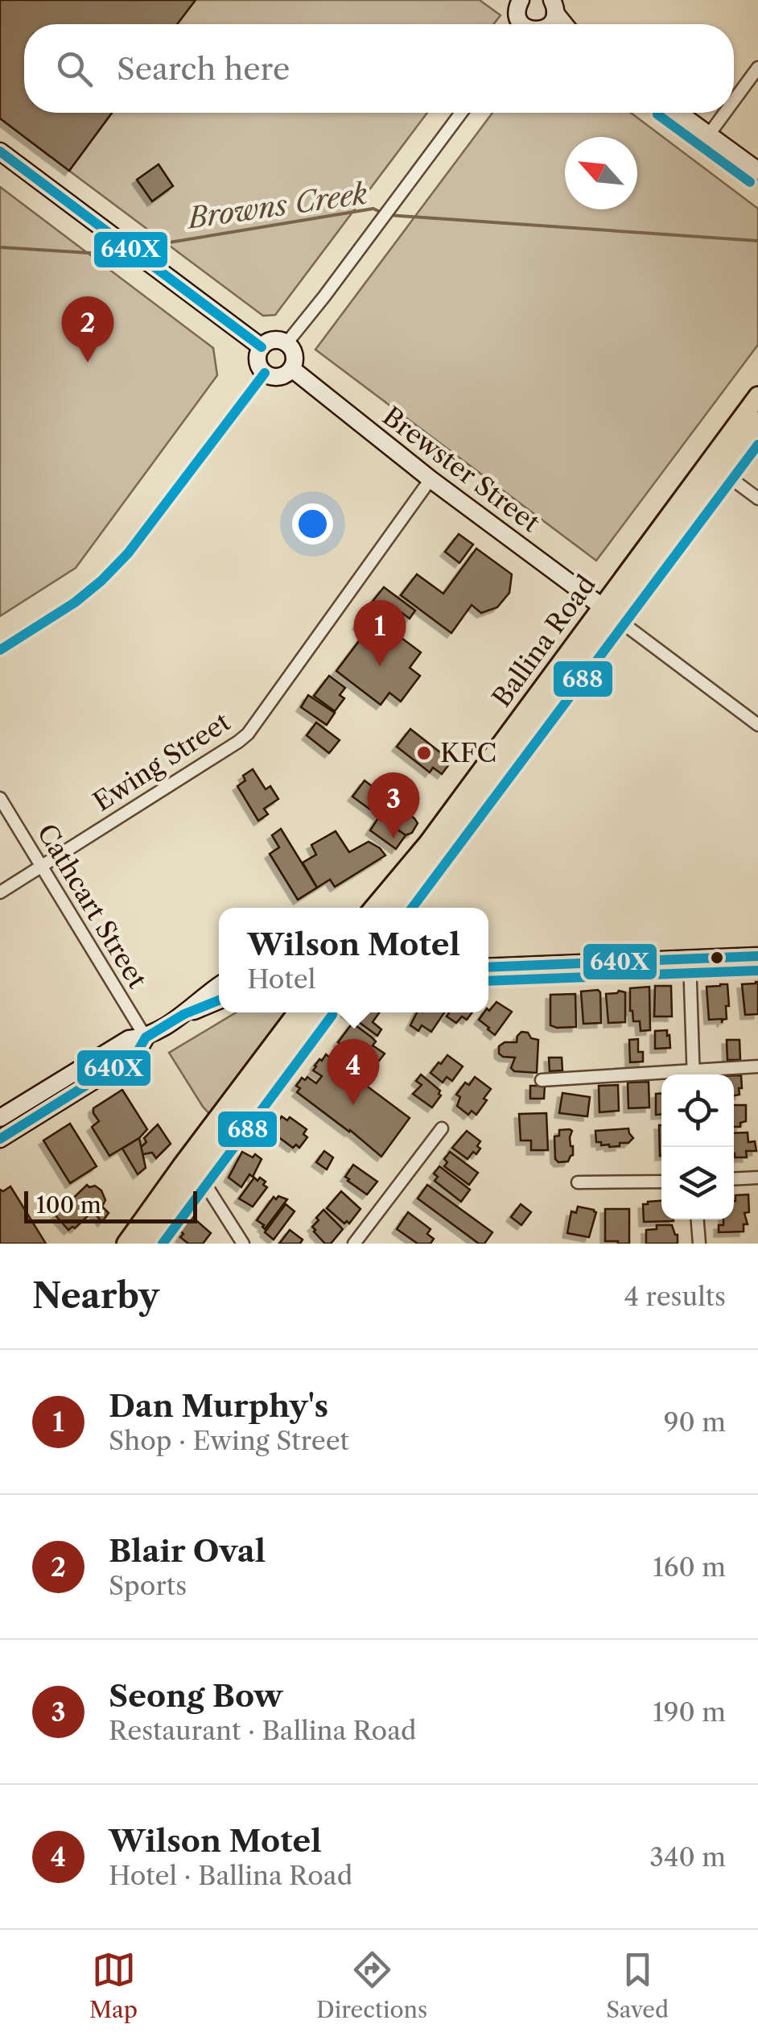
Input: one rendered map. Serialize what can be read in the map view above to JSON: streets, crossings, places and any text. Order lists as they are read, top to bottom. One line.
{"streets":{"main road":["Ballina Road"],"street":["Brewster Street","Ewing Street","Cathcart Street"]},"crossings":[["Brewster Street","Ballina Road"],["Brewster Street","Ewing Street"],["Ewing Street","Cathcart Street"]],"water":["Browns Creek"],"places":["KFC"],"lines":["transit line 688","transit line 640X"],"scale_bar":"100 m","north":"top left","page":{"search":"Search here","pins":["2","1","3","4"],"popup":["Wilson Motel","Hotel"],"scale":"100 m","heading":["Nearby","4 results"],"list":[{"mark":"1","name":"Dan Murphy's","note":"Shop · Ewing Street","value":"90 m"},{"mark":"2","name":"Blair Oval","note":"Sports","value":"160 m"},{"mark":"3","name":"Seong Bow","note":"Restaurant · Ballina Road","value":"190 m"},{"mark":"4","name":"Wilson Motel","note":"Hotel · Ballina Road","value":"340 m"}],"nav":["Map","Directions","Saved"]}}
